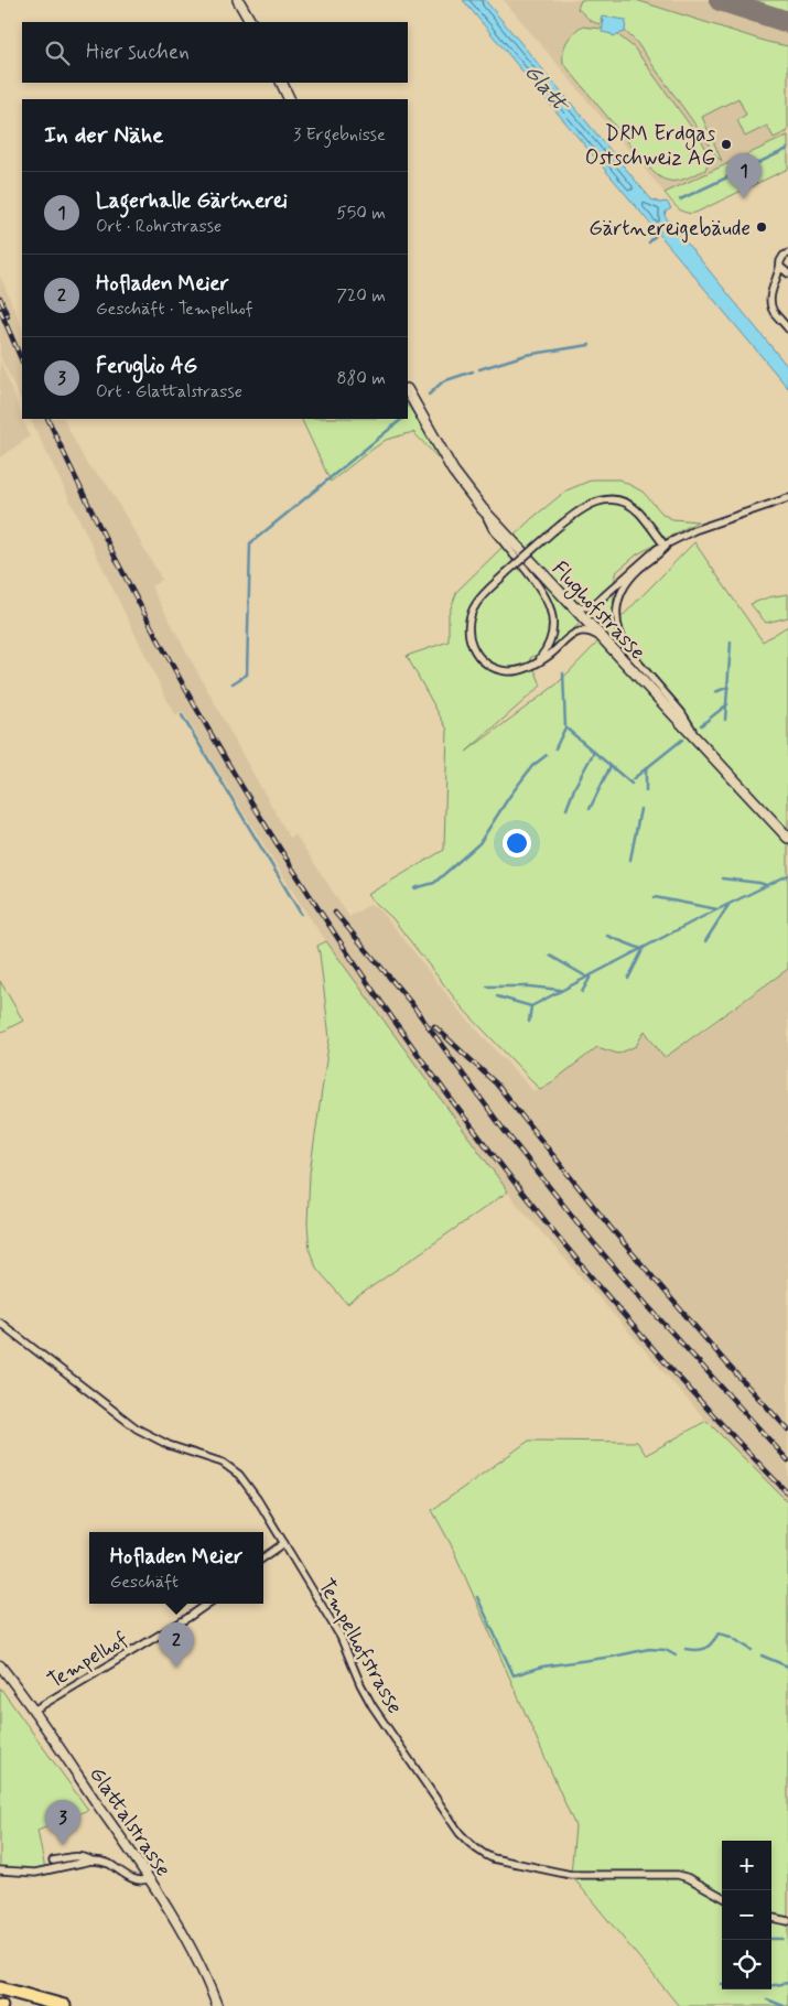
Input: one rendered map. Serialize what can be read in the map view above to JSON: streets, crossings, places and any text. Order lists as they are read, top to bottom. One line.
{"streets":{"main road":["Flughofstrasse"],"street":["Tempelhofstrasse","Tempelhof","Glattalstrasse"]},"crossings":[["Tempelhof","Glattalstrasse"]],"water":["Glatt"],"places":["DRM Erdgas Ostschweiz AG","Gärtnereigebäude"],"page":{"search":"Hier suchen","heading":["In der Nähe","3 Ergebnisse"],"pins":["1","2","3"],"list":[{"mark":"1","name":"Lagerhalle Gärtnerei","note":"Ort · Rohrstrasse","value":"550 m"},{"mark":"2","name":"Hofladen Meier","note":"Geschäft · Tempelhof","value":"720 m"},{"mark":"3","name":"Feruglio AG","note":"Ort · Glattalstrasse","value":"880 m"}],"popup":["Hofladen Meier","Geschäft"],"map_buttons":["+","−"]}}
